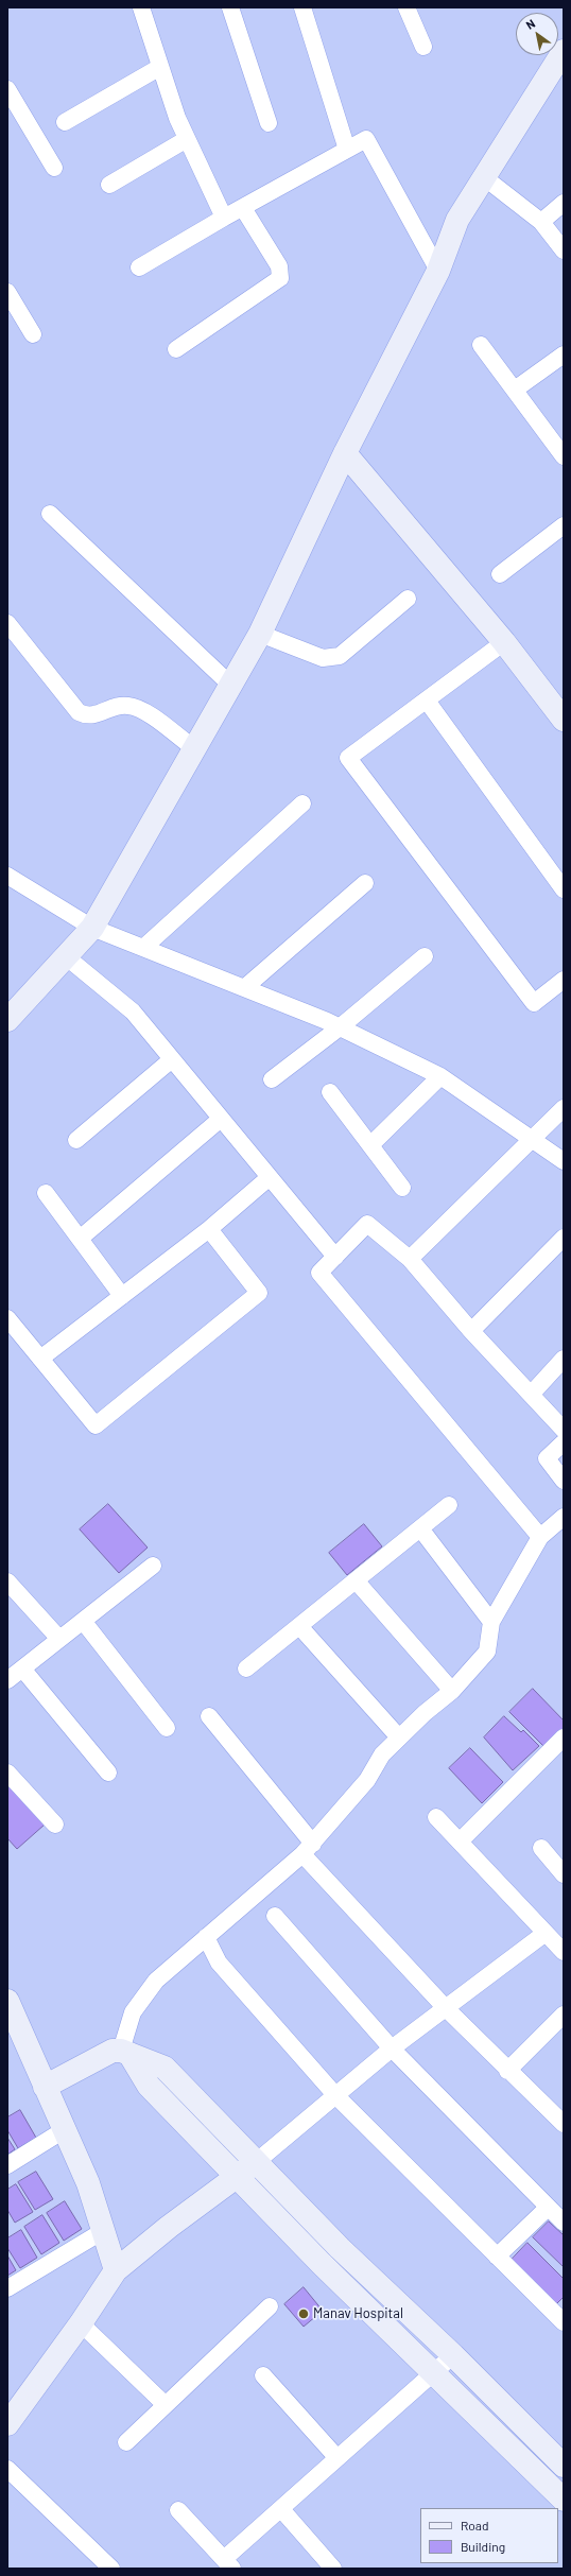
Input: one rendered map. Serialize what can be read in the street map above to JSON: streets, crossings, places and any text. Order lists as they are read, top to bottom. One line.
{"places":["Manav Hospital"],"legend":["Road","Building"],"north":"top left"}
